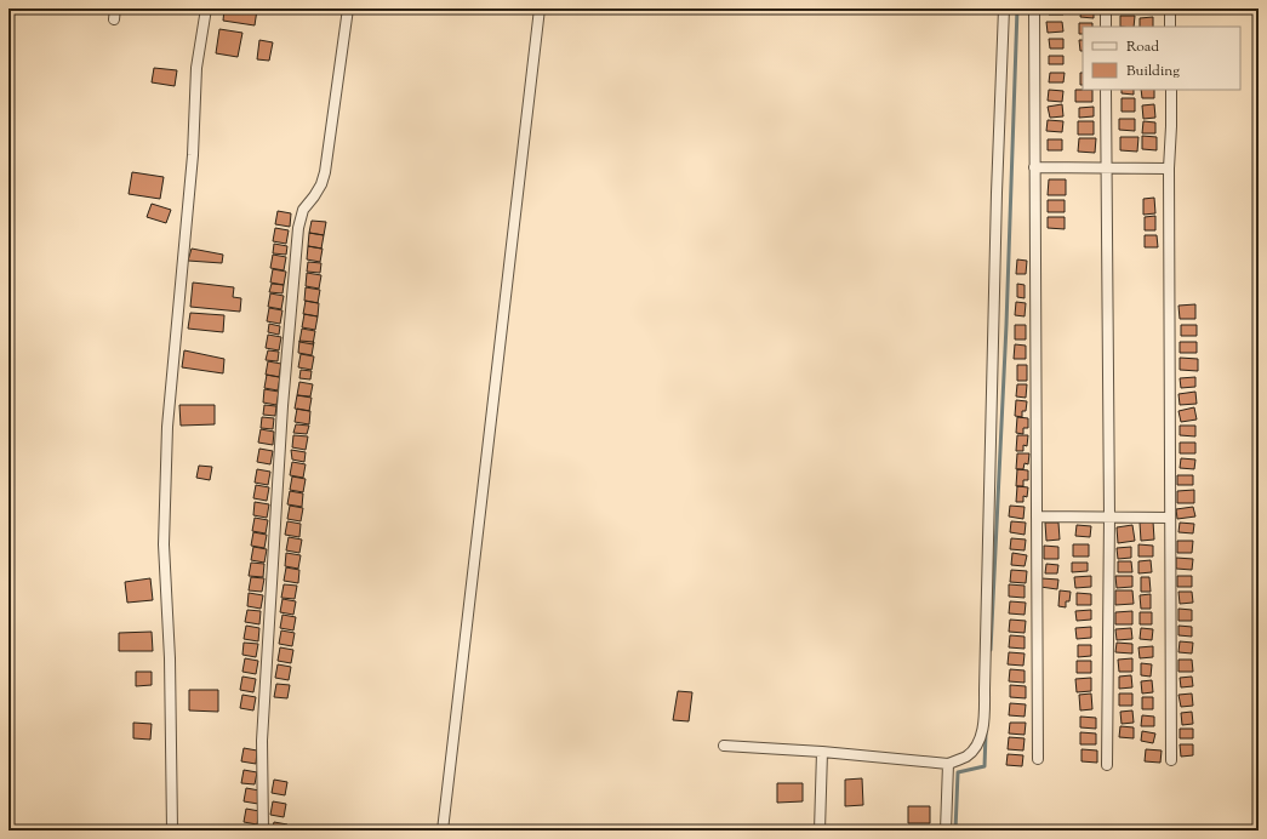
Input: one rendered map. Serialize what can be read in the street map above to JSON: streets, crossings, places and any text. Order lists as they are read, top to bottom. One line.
{"legend":["Road","Building"]}
